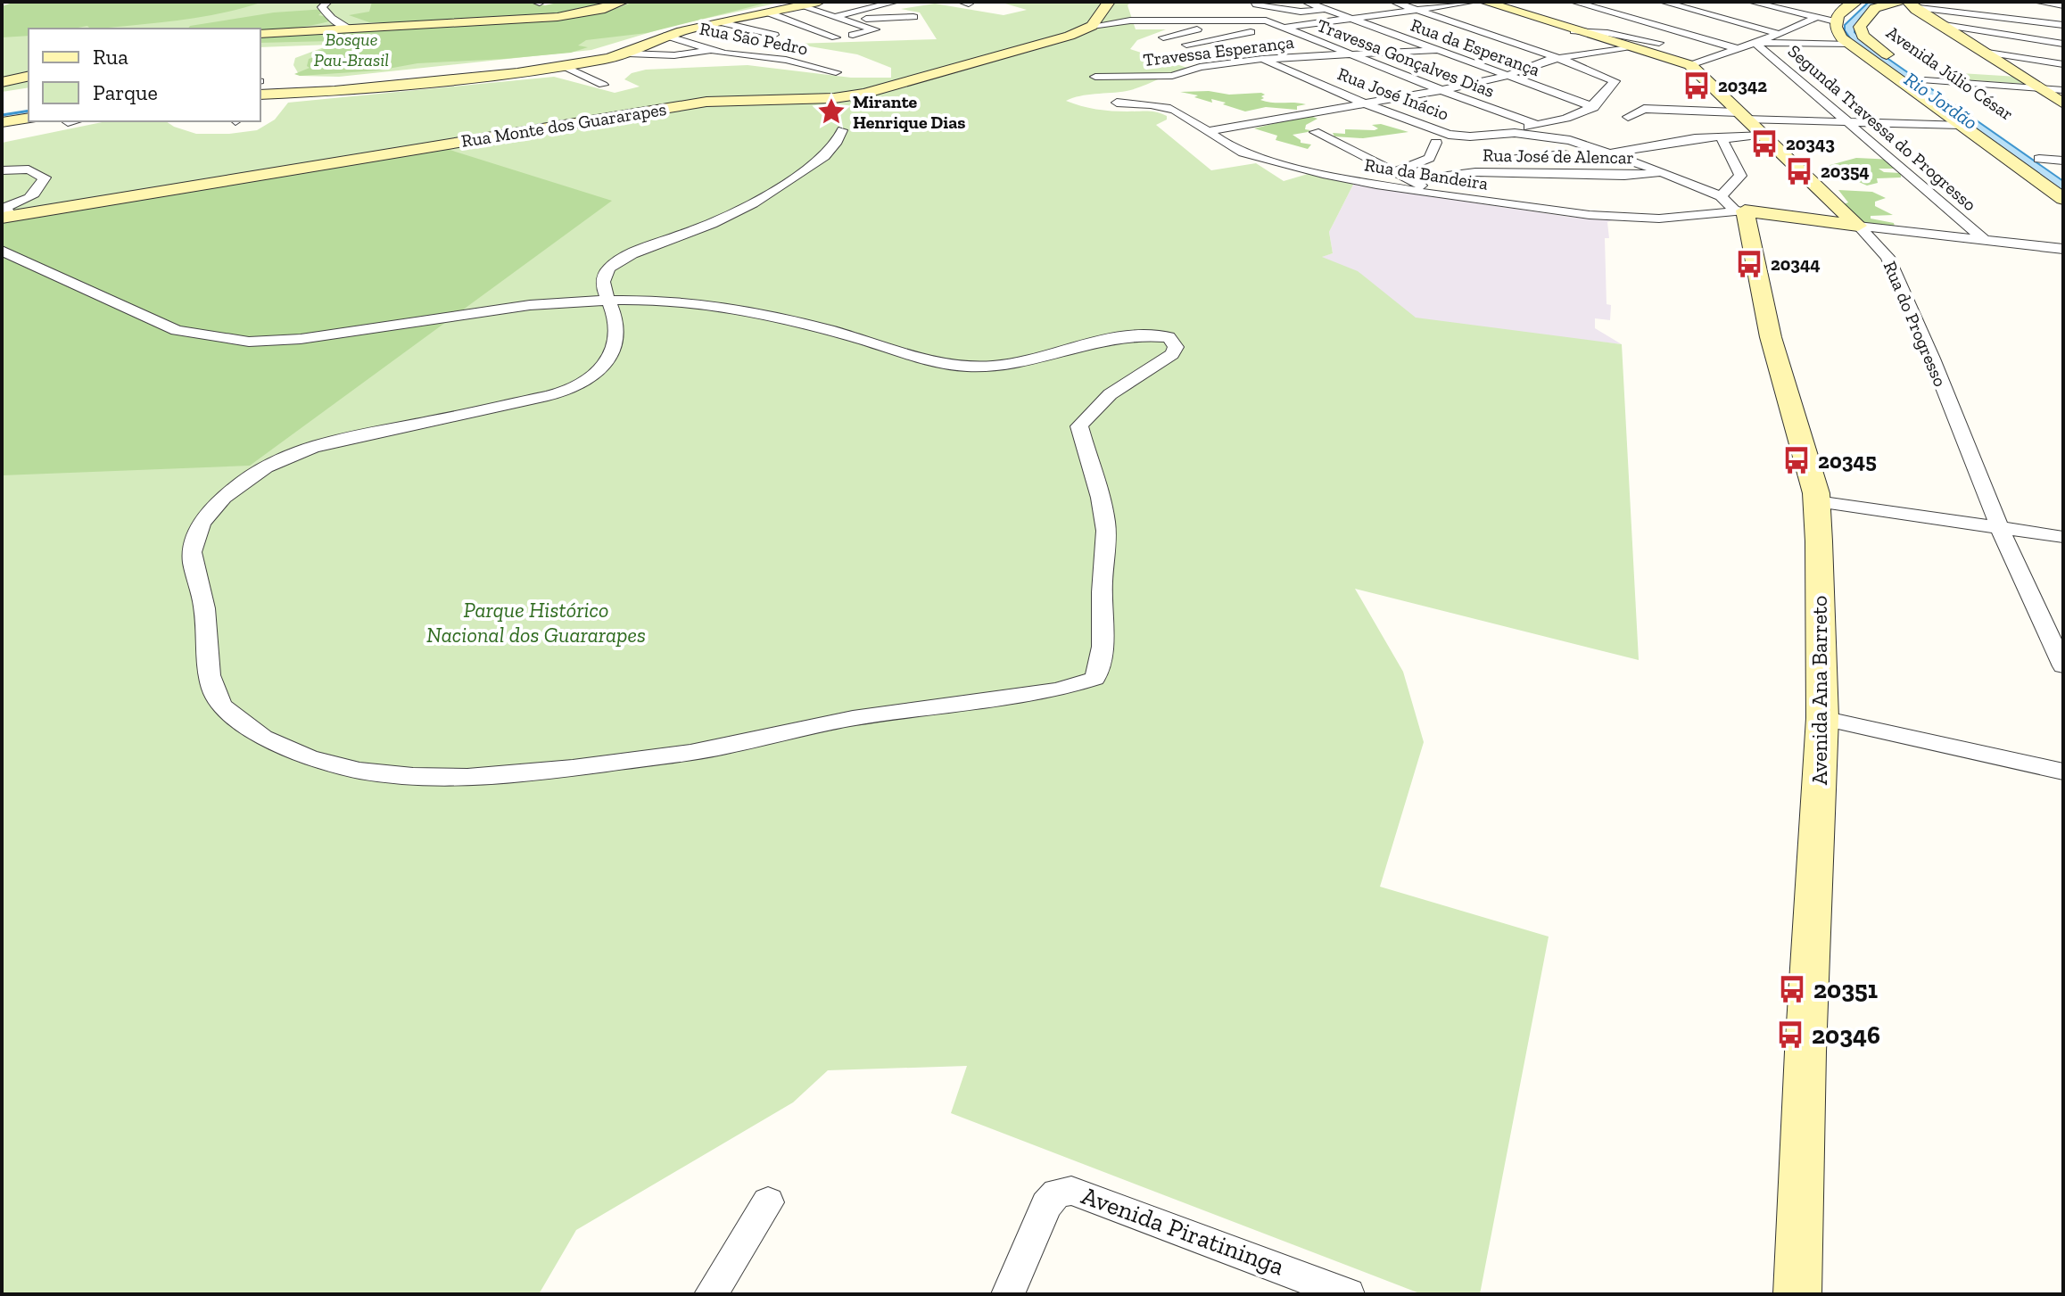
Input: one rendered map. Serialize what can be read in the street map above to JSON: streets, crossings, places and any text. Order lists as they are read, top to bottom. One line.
{"streets":{"street":["Rua São Pedro","Rua da Esperança","Travessa Esperança","Travessa Gonçalves Dias","Avenida Júlio César","Rua José Inácio","Rua Monte dos Guararapes","Segunda Travessa do Progresso","Rua José de Alencar","Rua da Bandeira","Rua do Progresso","Avenida Ana Barreto","Avenida Piratininga"]},"crossings":[["Rua da Esperança","Travessa Esperança"],["Travessa Esperança","Travessa Gonçalves Dias"],["Travessa Esperança","Rua José Inácio"],["Travessa Gonçalves Dias","Rua Monte dos Guararapes"],["Rua José Inácio","Rua José de Alencar"],["Rua da Bandeira","Avenida Ana Barreto"]],"water":["Rio Jordão"],"parks":["Bosque Pau-Brasil","Parque Histórico Nacional dos Guararapes"],"places":{"bus stop":["20342","20343","20354","20344","20345","20351","20346"],"place":["Mirante Henrique Dias"]},"legend":["Rua","Parque"]}
